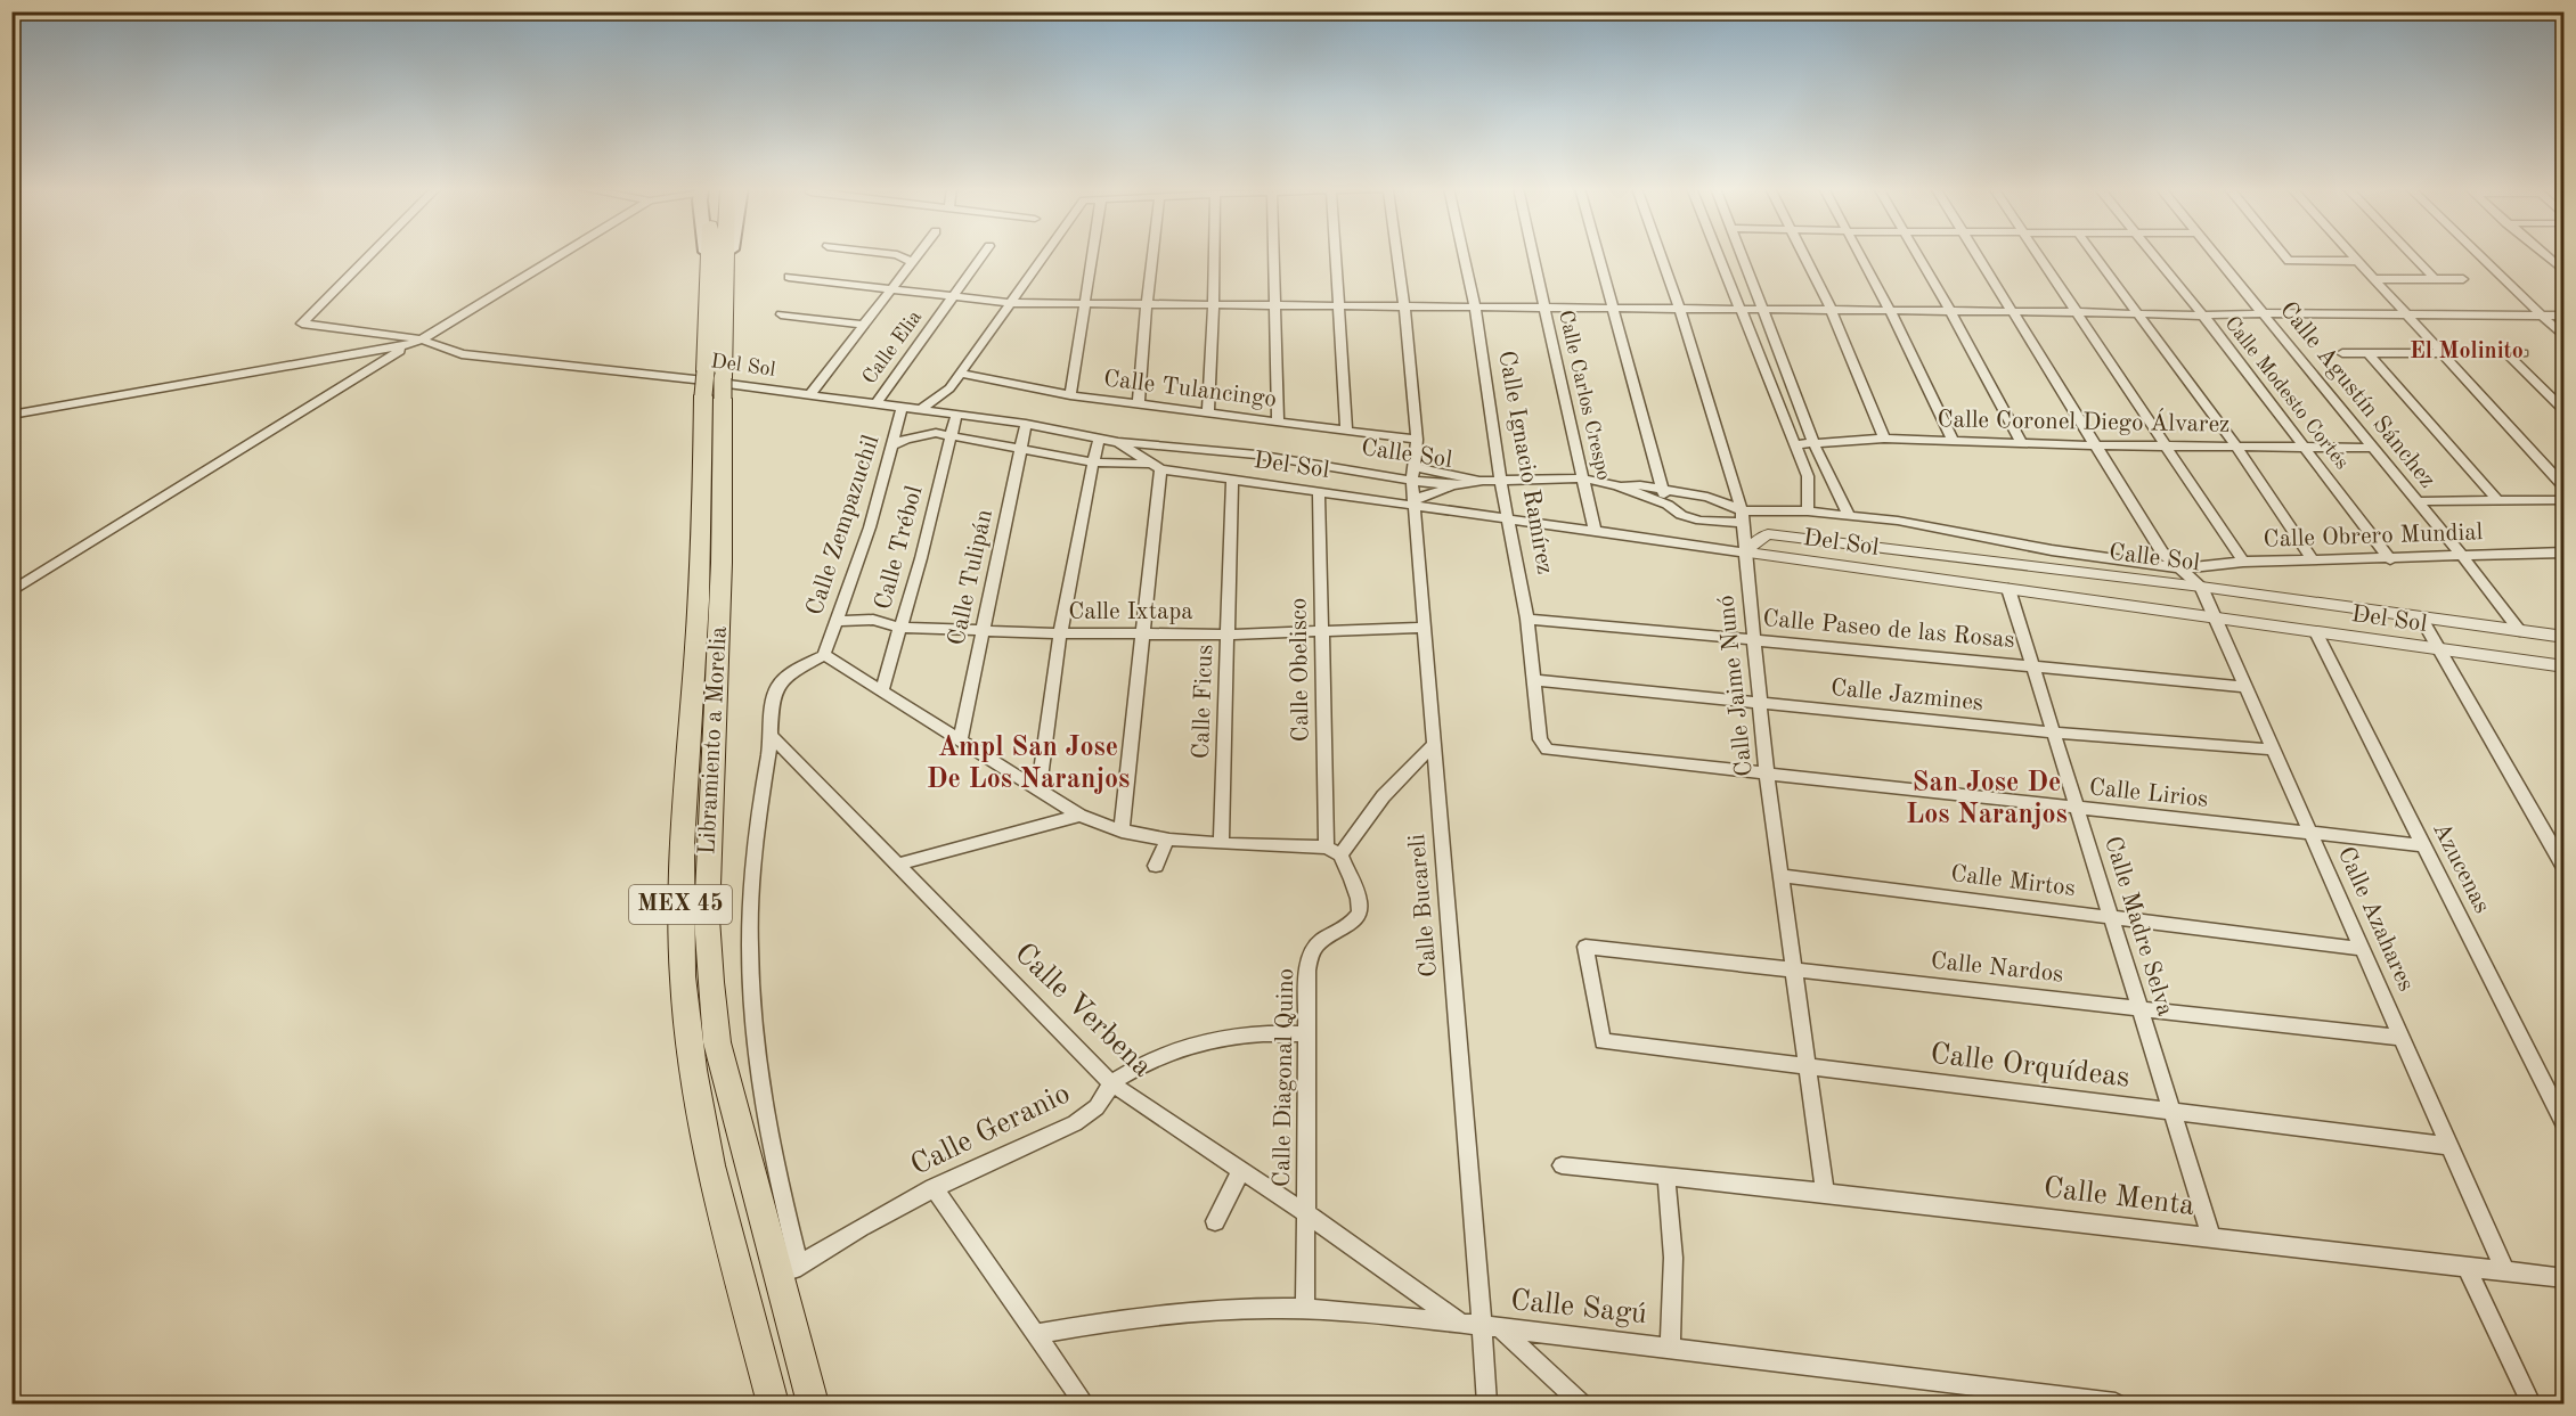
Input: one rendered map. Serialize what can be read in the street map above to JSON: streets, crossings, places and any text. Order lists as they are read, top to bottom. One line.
{"streets":{"highway":["Libramiento a Morelia","MEX 45"],"street":["Calle Elia","Del Sol","Calle Tulancingo","Calle Modesto Cortés","Calle Carlos Crespo","Calle Agustín Sánchez","Calle Coronel Diego Álvarez","Calle Sol","Calle Ignacio Ramírez","Calle Zempazuchil","Calle Obrero Mundial","Calle Trébol","Calle Tulipán","Calle Ixtapa","Calle Paseo de las Rosas","Calle Obelisco","Calle Jaime Nunó","Calle Jazmines","Calle Ficus","Calle Lirios","Azucenas","Calle Mirtos","Calle Bucareli","Calle Azahares","Calle Madre Selva","Calle Nardos","Calle Verbena","Calle Orquídeas","Calle Diagonal Quino","Calle Geranio","Calle Menta","Calle Sagú"]},"crossings":[["Calle Elia","Del Sol"],["Del Sol","Calle Carlos Crespo"],["Del Sol","Calle Sol"],["Del Sol","Calle Ignacio Ramírez"],["Del Sol","Calle Zempazuchil"],["Del Sol","Calle Trébol"],["Del Sol","Calle Tulipán"],["Del Sol","Calle Obelisco"],["Del Sol","Calle Jaime Nunó"],["Del Sol","Calle Ficus"],["Del Sol","Azucenas"],["Del Sol","Calle Bucareli"],["Del Sol","Calle Azahares"],["Del Sol","Calle Madre Selva"],["Calle Tulancingo","Calle Bucareli"],["Calle Modesto Cortés","Calle Coronel Diego Álvarez"],["Calle Modesto Cortés","Calle Obrero Mundial"],["Calle Carlos Crespo","Calle Sol"],["Calle Agustín Sánchez","Calle Coronel Diego Álvarez"],["Calle Agustín Sánchez","Calle Sol"],["Calle Agustín Sánchez","Calle Obrero Mundial"],["Calle Coronel Diego Álvarez","Calle Azahares"],["Calle Sol","Calle Ignacio Ramírez"],["Calle Sol","Calle Obrero Mundial"],["Calle Sol","Calle Jaime Nunó"],["Calle Sol","Calle Bucareli"],["Calle Sol","Calle Azahares"],["Calle Ignacio Ramírez","Calle Paseo de las Rosas"],["Calle Ignacio Ramírez","Calle Jazmines"],["Calle Ignacio Ramírez","Calle Lirios"],["Calle Zempazuchil","Calle Ixtapa"],["Calle Obrero Mundial","Calle Azahares"],["Calle Trébol","Calle Ixtapa"],["Calle Tulipán","Calle Ixtapa"],["Calle Ixtapa","Calle Obelisco"],["Calle Ixtapa","Calle Ficus"],["Calle Ixtapa","Calle Bucareli"],["Calle Paseo de las Rosas","Calle Jaime Nunó"],["Calle Paseo de las Rosas","Calle Azahares"],["Calle Paseo de las Rosas","Calle Madre Selva"],["Calle Obelisco","Calle Diagonal Quino"],["Calle Jaime Nunó","Calle Jazmines"],["Calle Jaime Nunó","Calle Lirios"],["Calle Jaime Nunó","Calle Mirtos"],["Calle Jaime Nunó","Calle Nardos"],["Calle Jaime Nunó","Calle Orquídeas"],["Calle Jaime Nunó","Calle Menta"],["Calle Jazmines","Calle Azahares"],["Calle Jazmines","Calle Madre Selva"],["Libramiento a Morelia","Calle Geranio"],["Calle Lirios","Azucenas"],["Calle Lirios","Calle Azahares"],["Calle Lirios","Calle Madre Selva"],["Calle Mirtos","Calle Azahares"],["Calle Mirtos","Calle Madre Selva"],["Calle Bucareli","Calle Verbena"],["Calle Bucareli","Calle Sagú"],["Calle Azahares","Calle Nardos"],["Calle Azahares","Calle Orquídeas"],["Calle Azahares","Calle Menta"],["Calle Madre Selva","Calle Nardos"],["Calle Madre Selva","Calle Orquídeas"],["Calle Madre Selva","Calle Menta"],["Calle Nardos","Calle Orquídeas"],["Calle Verbena","Calle Diagonal Quino"],["Calle Verbena","Calle Geranio"],["Calle Verbena","Calle Sagú"],["Calle Diagonal Quino","Calle Geranio"],["Calle Diagonal Quino","Calle Sagú"]],"districts":["El Molinito","Ampl San Jose De Los Naranjos","San Jose De Los Naranjos"]}
